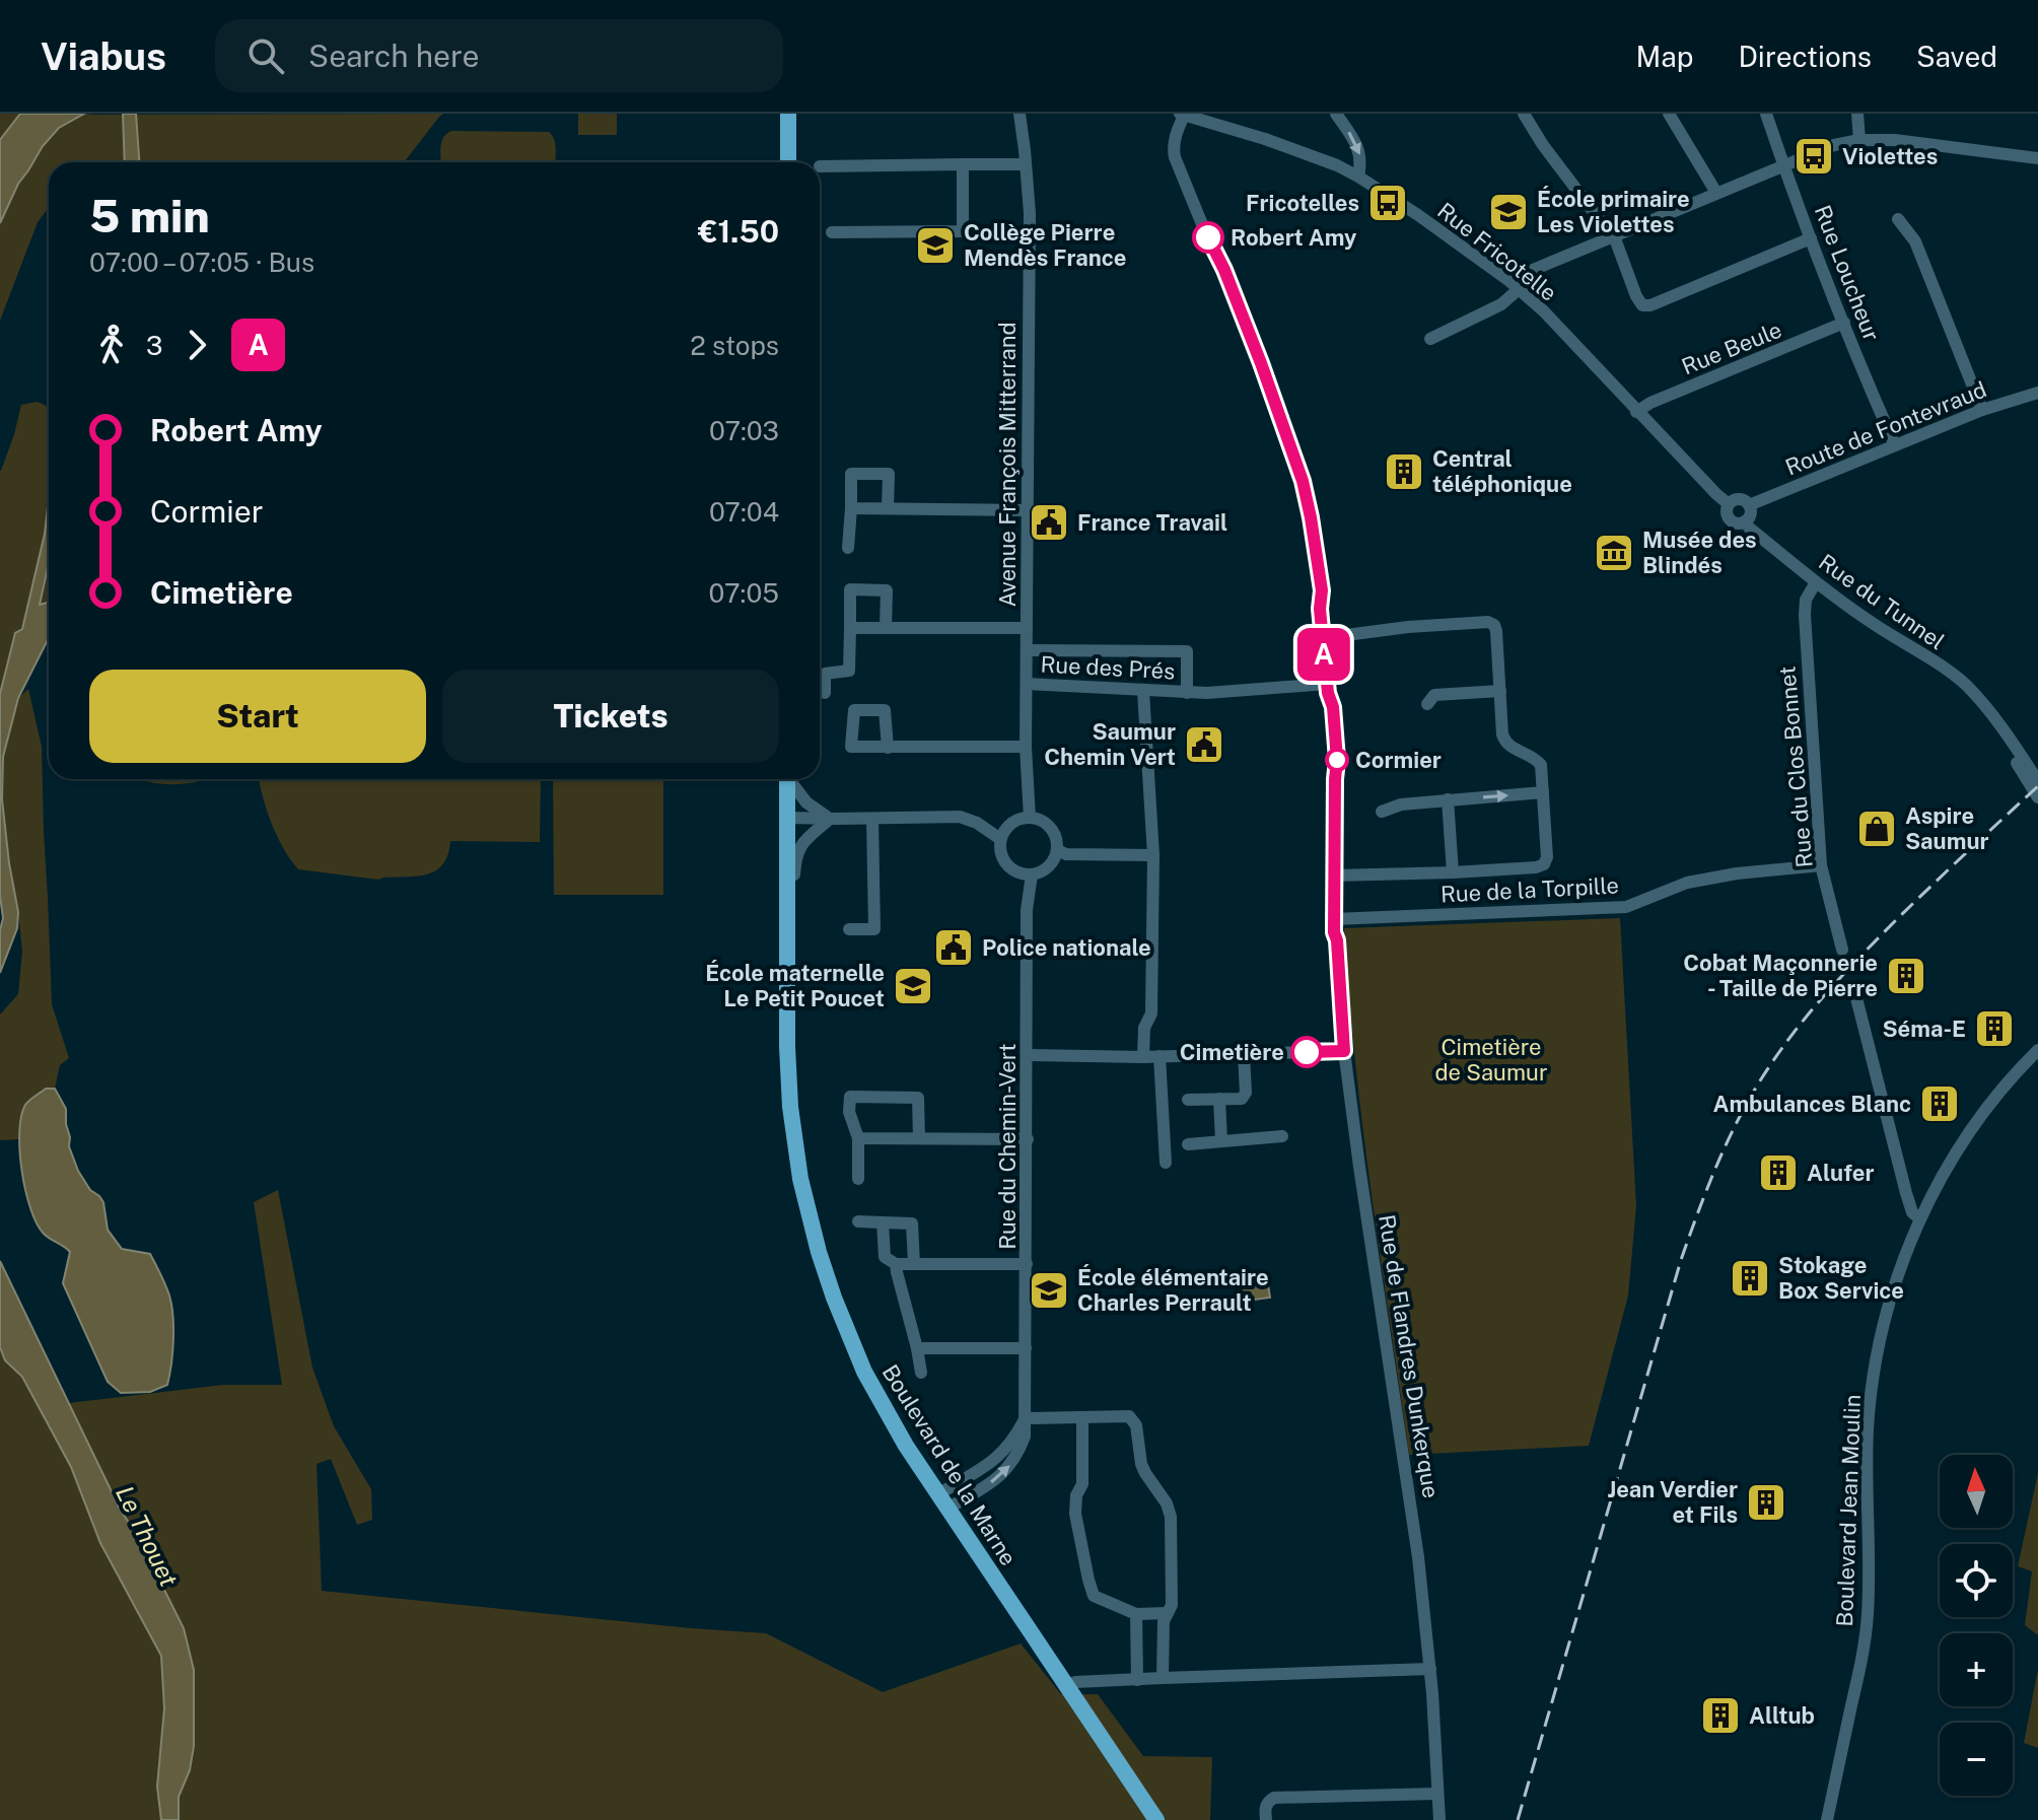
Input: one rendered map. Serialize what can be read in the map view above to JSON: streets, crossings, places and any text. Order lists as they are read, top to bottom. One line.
{"streets":{"main road":["Boulevard de la Marne"],"street":["Rue Fricotelle","Rue Loucheur","Rue Beule","Route de Fontevraud","Avenue François Mitterrand","Rue du Tunnel","Rue des Prés","Rue du Clos Bonnet","Rue de la Torpille","Rue du Chemin-Vert","Rue de Flandres Dunkerque","Boulevard Jean Moulin"]},"crossings":[["Rue Fricotelle","Rue Beule"],["Rue Fricotelle","Route de Fontevraud"],["Rue Fricotelle","Rue du Tunnel"],["Rue Fricotelle","Rue de Flandres Dunkerque"],["Rue Loucheur","Rue Beule"],["Rue Loucheur","Route de Fontevraud"],["Route de Fontevraud","Rue du Tunnel"],["Avenue François Mitterrand","Rue des Prés"],["Avenue François Mitterrand","Rue du Chemin-Vert"],["Rue du Tunnel","Rue du Clos Bonnet"],["Rue des Prés","Rue de Flandres Dunkerque"],["Rue du Clos Bonnet","Rue de la Torpille"],["Rue de la Torpille","Rue de Flandres Dunkerque"]],"water":["Le Thouet"],"parks":["Cimetière de Saumur"],"places":{"bus stop":["Violettes","Fricotelles"],"school or university":["École primaire Les Violettes","Collège Pierre Mendès France","École maternelle Le Petit Poucet","École élémentaire Charles Perrault"],"other":["Robert Amy","Cormier","Cimetière"],"building":["Central téléphonique","Cobat Maçonnerie - Taille de Pierre","Séma-E","Ambulances Blanc","Alufer","Stokage Box Service","Jean Verdier et Fils","Alltub"],"public building":["France Travail","Saumur Chemin Vert","Police nationale"],"museum":["Musée des Blindés"],"shop":["Aspire Saumur"]},"lines":["bus line A"],"north":"top","page":{"header":"Viabus","search":"Search here","nav":["Map","Directions","Saved"],"on_map":"A","heading":["5 min","07:00 – 07:05 · Bus","€1.50"],"legs":["3","A","2 stops"],"list":[{"name":"Robert Amy","value":"07:03"},{"name":"Cormier","value":"07:04"},{"name":"Cimetière","value":"07:05"}],"buttons":["Start","Tickets"],"map_buttons":["+","−"]}}
